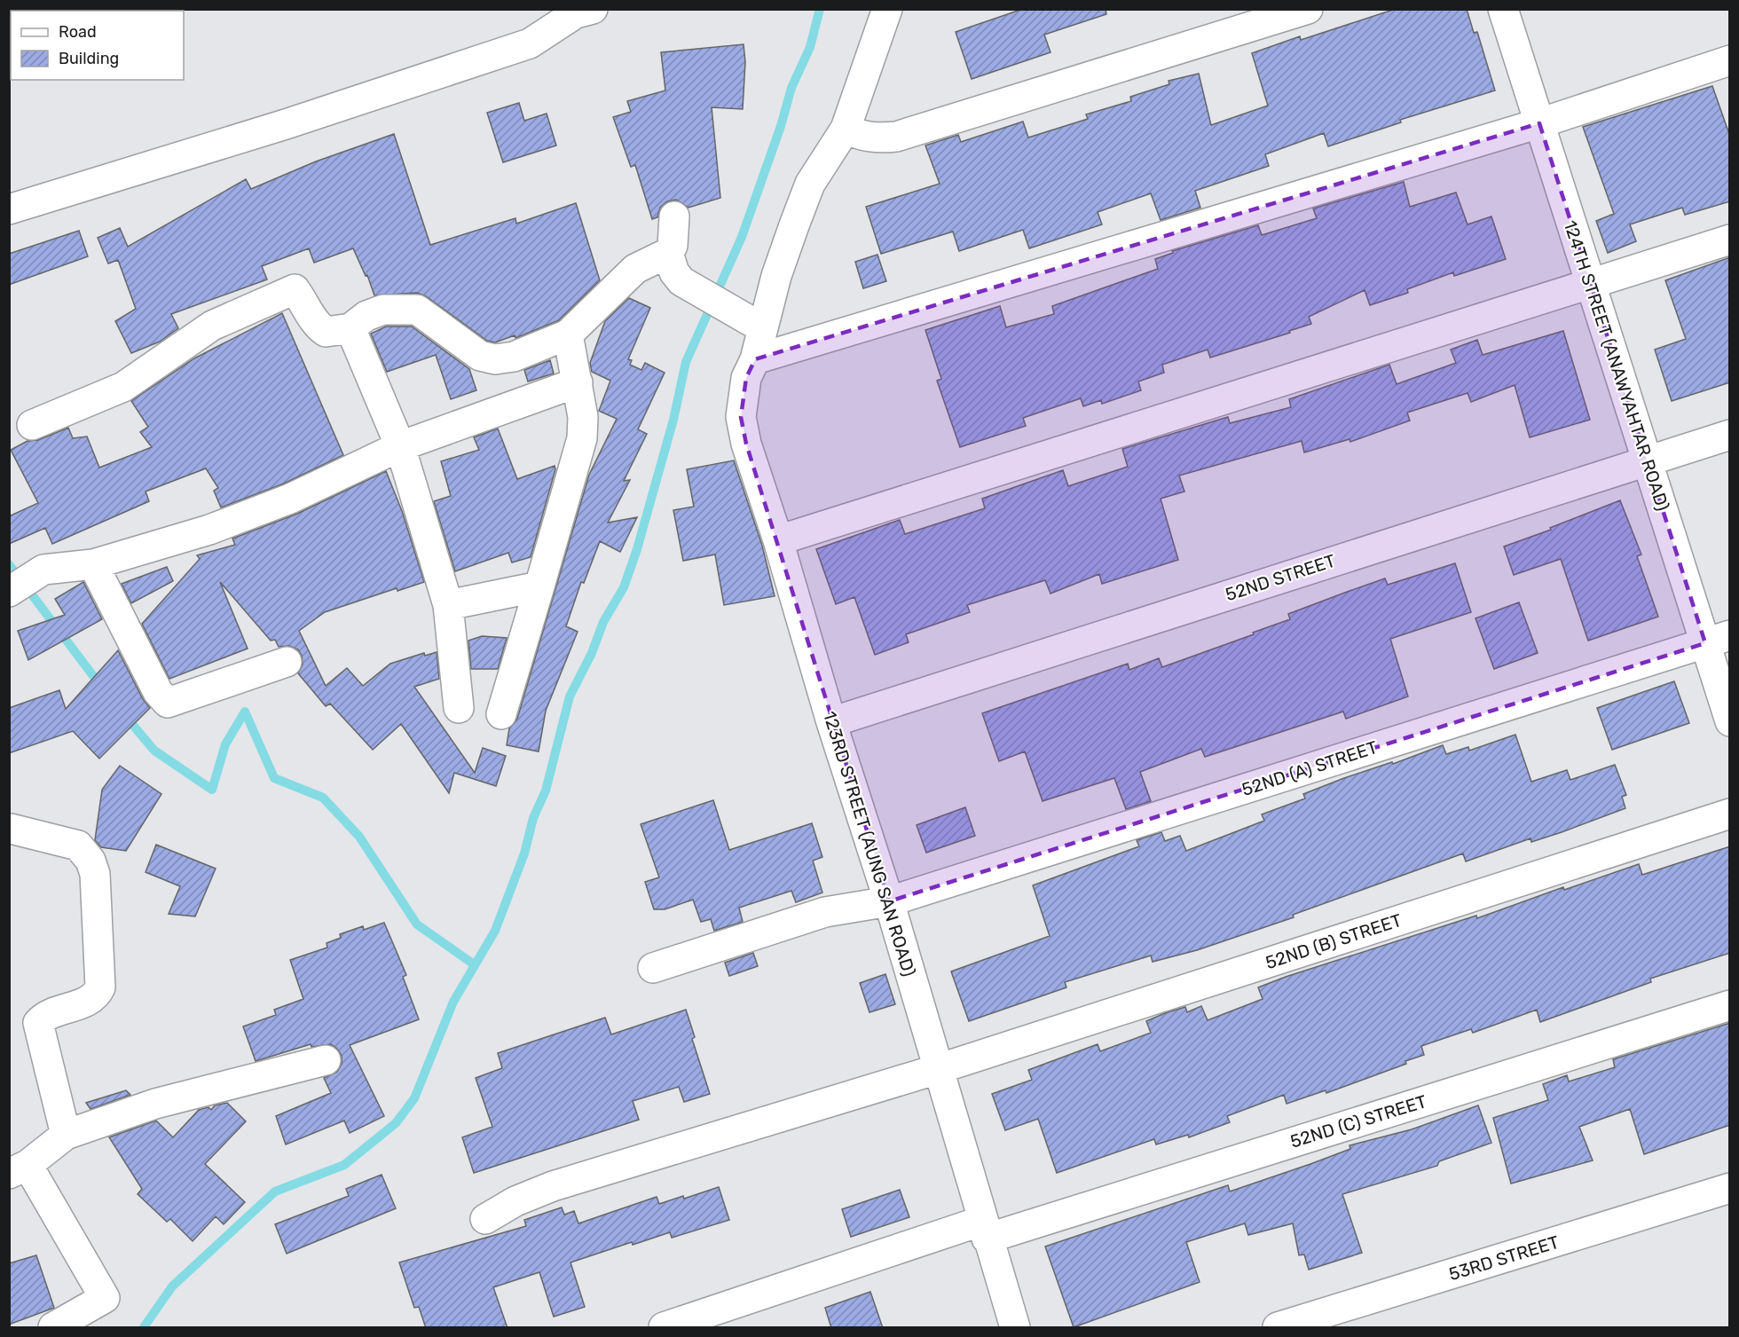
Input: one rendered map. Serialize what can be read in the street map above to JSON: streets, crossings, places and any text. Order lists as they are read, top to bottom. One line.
{"streets":{"street":["124TH STREET (ANAWYAHTAR ROAD)","52ND STREET","52ND (A) STREET","123RD STREET (AUNG SAN ROAD)","52ND (B) STREET","52ND (C) STREET","53RD STREET"]},"crossings":[["124TH STREET (ANAWYAHTAR ROAD)","52ND STREET"],["124TH STREET (ANAWYAHTAR ROAD)","52ND (A) STREET"],["52ND STREET","123RD STREET (AUNG SAN ROAD)"],["52ND (A) STREET","123RD STREET (AUNG SAN ROAD)"],["123RD STREET (AUNG SAN ROAD)","52ND (B) STREET"],["123RD STREET (AUNG SAN ROAD)","52ND (C) STREET"]],"legend":["Road","Building"]}
